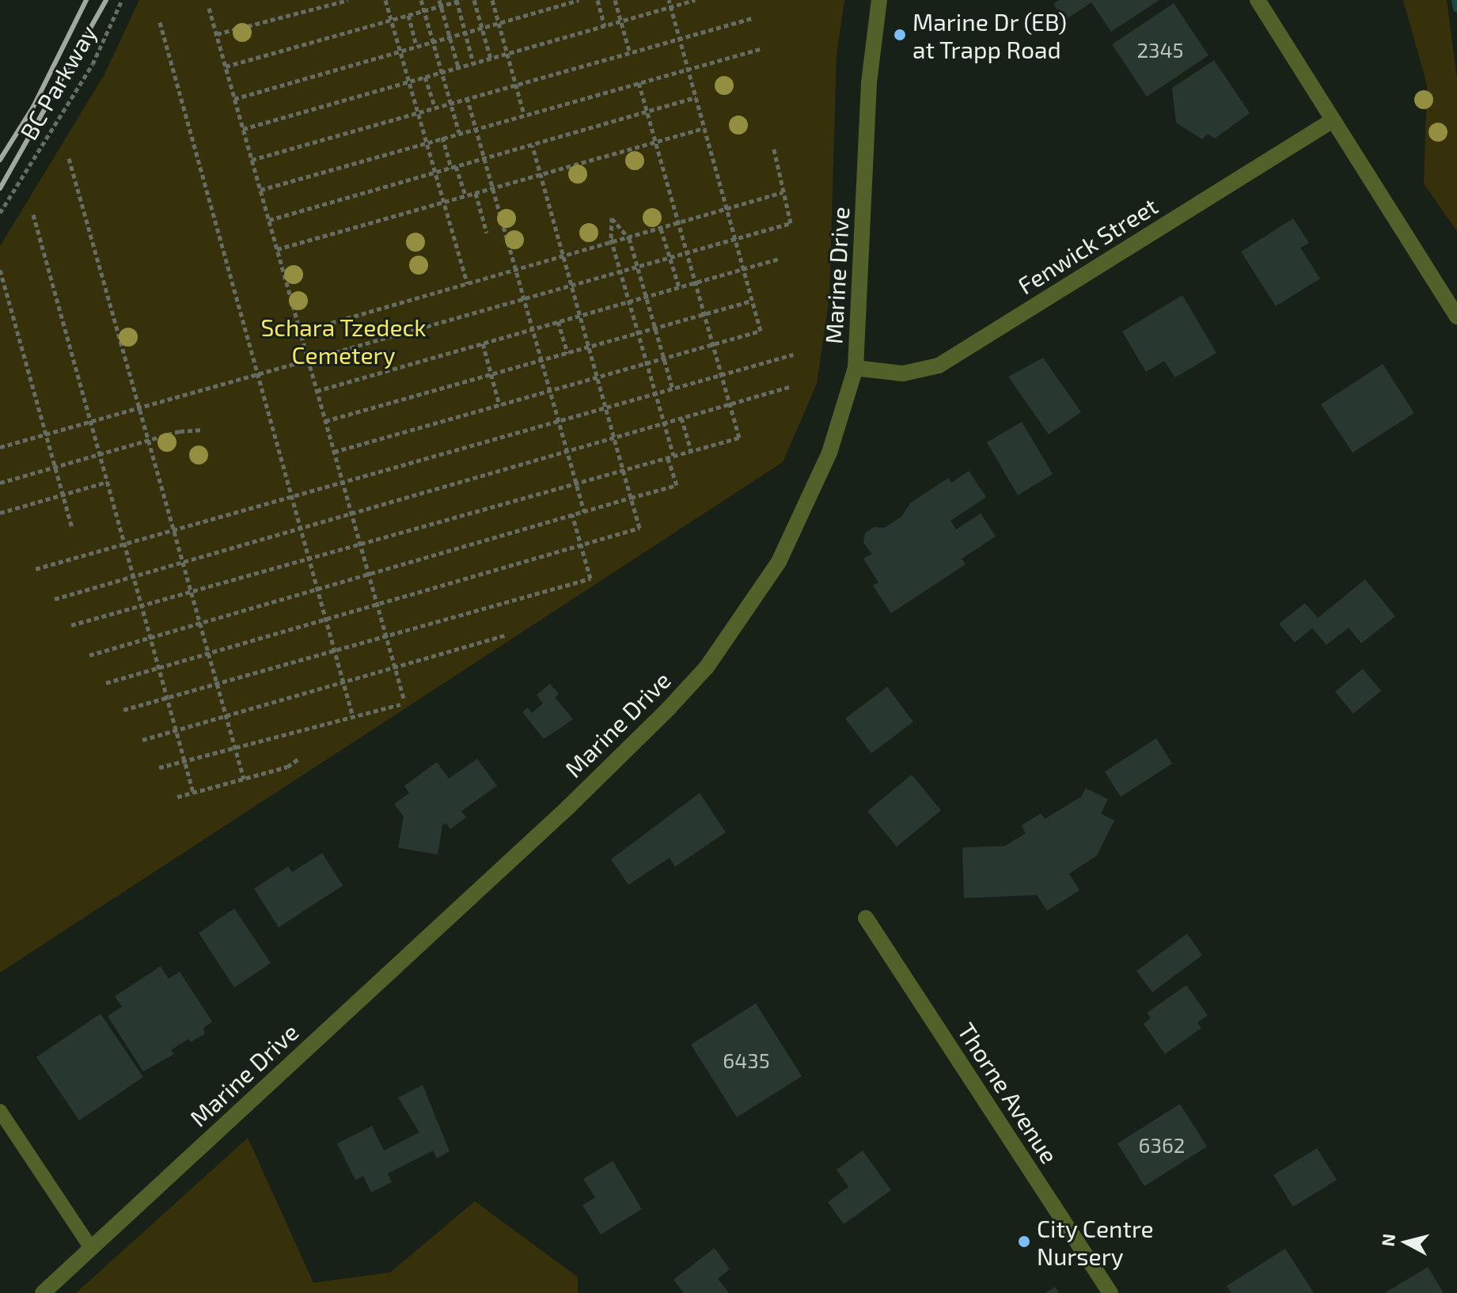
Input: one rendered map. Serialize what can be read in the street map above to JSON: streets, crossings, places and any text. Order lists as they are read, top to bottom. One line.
{"streets":{"street":["Fenwick Street","Marine Drive","Thorne Avenue"],"path":["BC Parkway"]},"crossings":[["Fenwick Street","Marine Drive"]],"parks":["Schara Tzedeck Cemetery"],"places":["Marine Dr (EB) at Trapp Road","City Centre Nursery"],"house_numbers":["2345","6435","6362"],"north":"left"}
